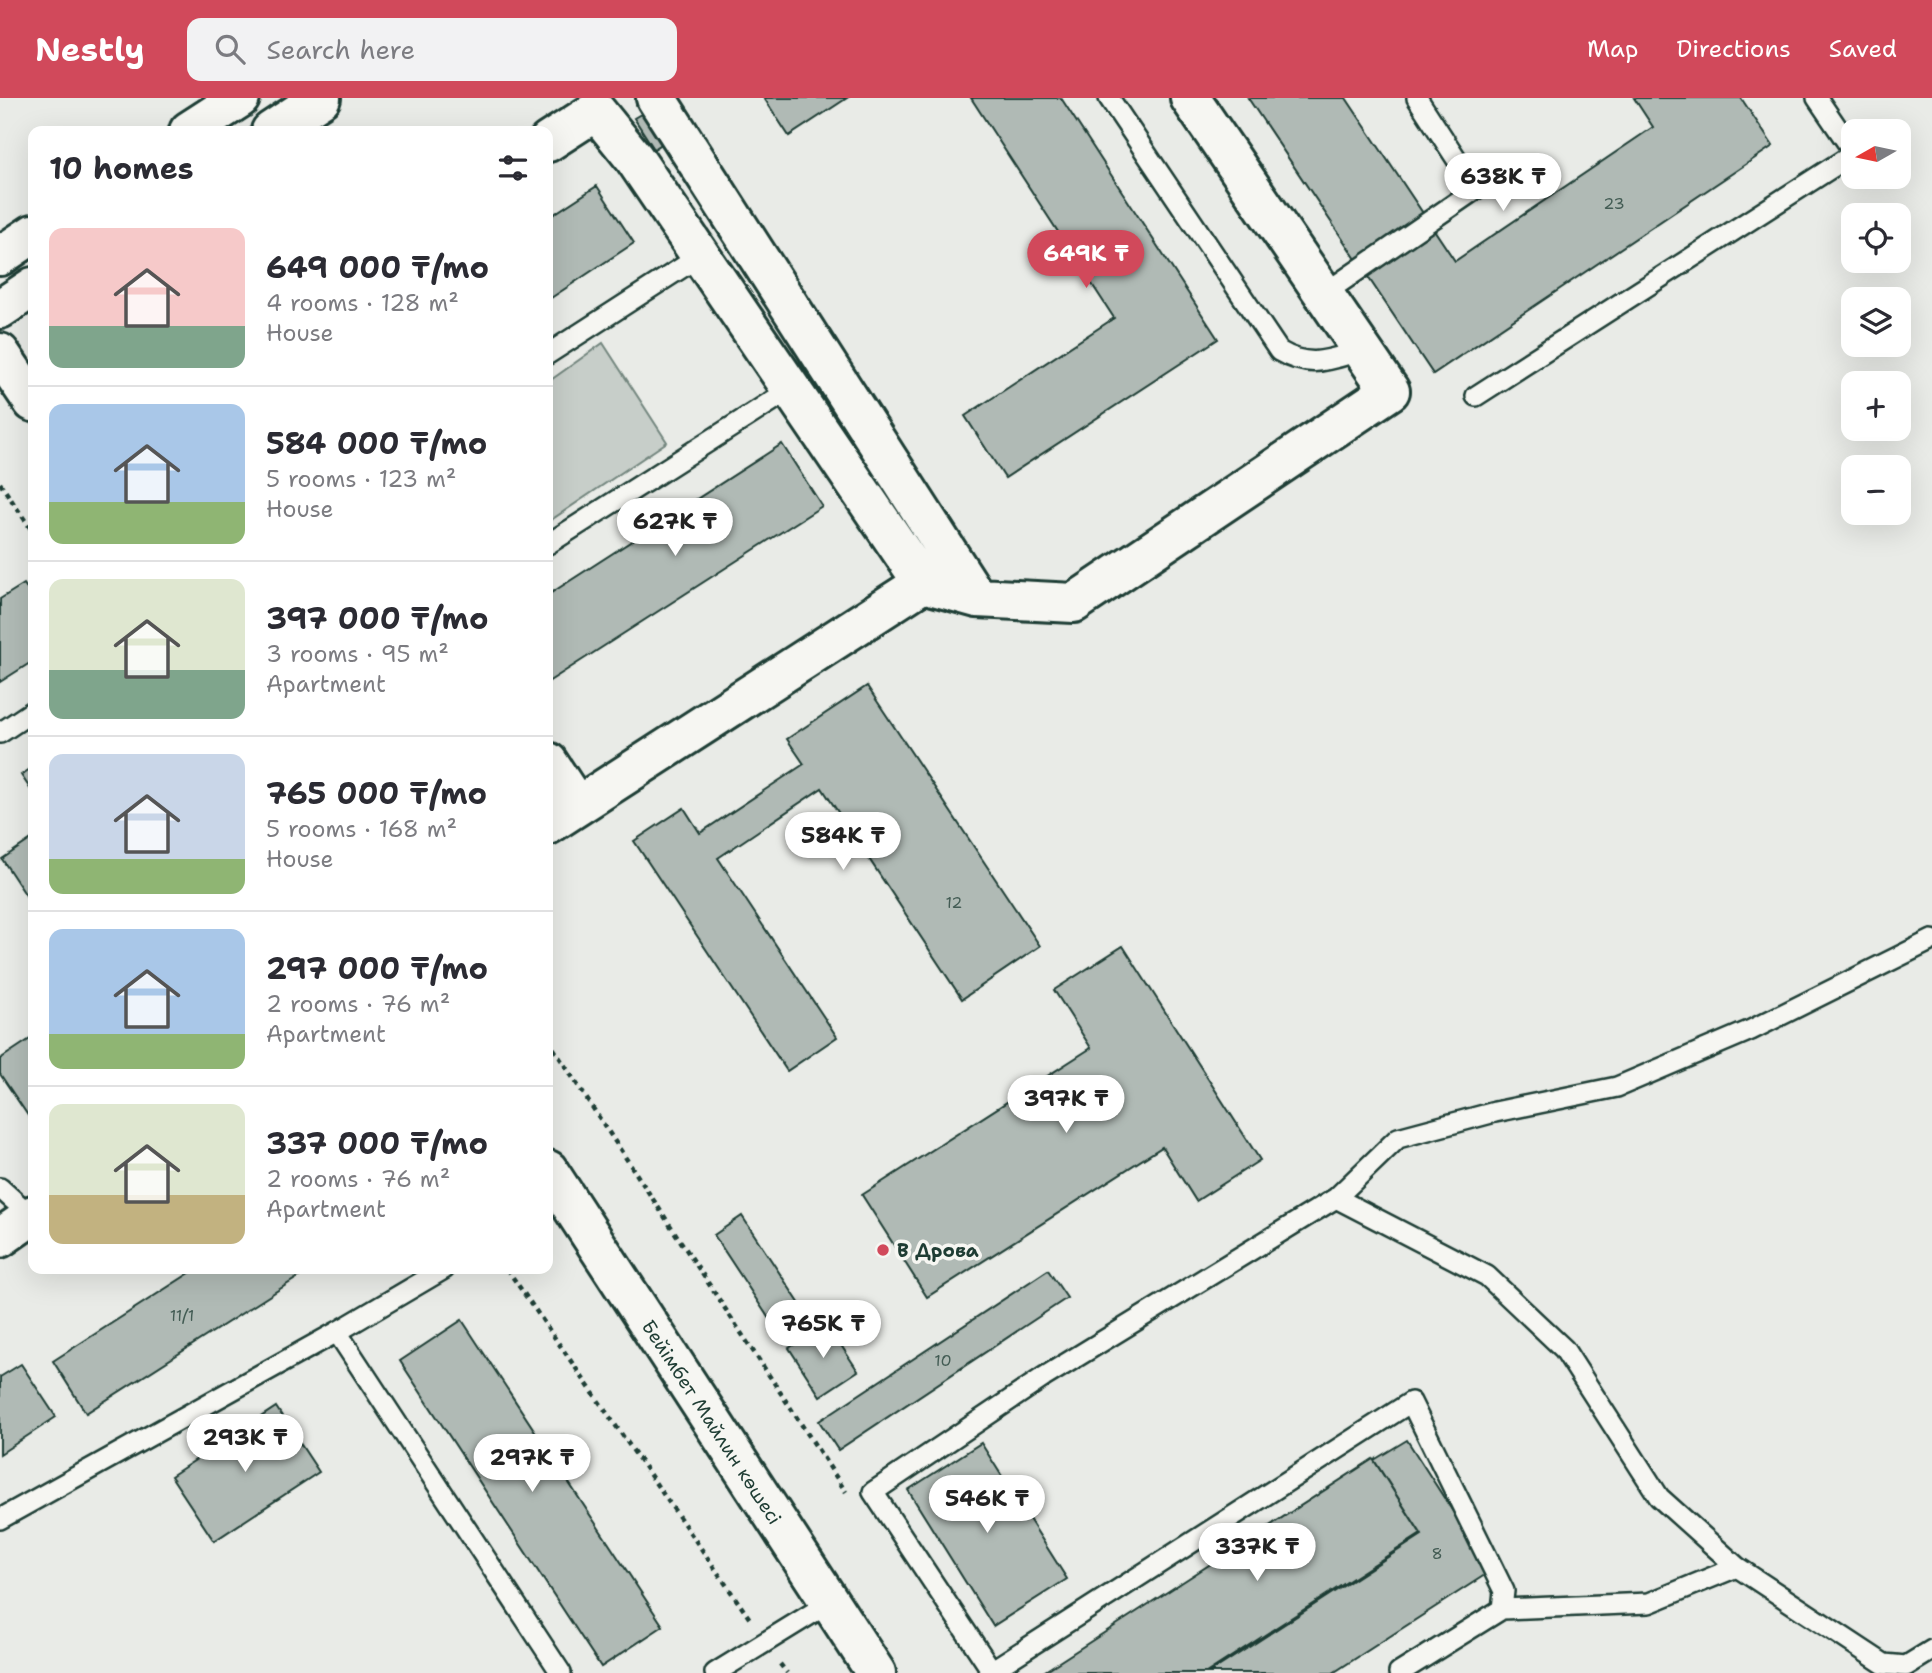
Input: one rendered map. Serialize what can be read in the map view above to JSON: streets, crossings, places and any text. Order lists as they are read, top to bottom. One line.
{"streets":{"street":["Бейімбет Майлин көшесі"]},"places":["В Дрова"],"house_numbers":["23","12","11/1","10","8"],"north":"left","page":{"header":"Nestly","search":"Search here","nav":["Map","Directions","Saved"],"map_buttons":["+","−"],"heading":"10 homes","price":["638K ₸","649K ₸","627K ₸","584K ₸","397K ₸","765K ₸","293K ₸","297K ₸","546K ₸","337K ₸"],"list":[{"name":"649 000 ₸/mo","note":"4 rooms · 128 m² · House"},{"name":"584 000 ₸/mo","note":"5 rooms · 123 m² · House"},{"name":"397 000 ₸/mo","note":"3 rooms · 95 m² · Apartment"},{"name":"765 000 ₸/mo","note":"5 rooms · 168 m² · House"},{"name":"297 000 ₸/mo","note":"2 rooms · 76 m² · Apartment"},{"name":"337 000 ₸/mo","note":"2 rooms · 76 m² · Apartment"}]}}
